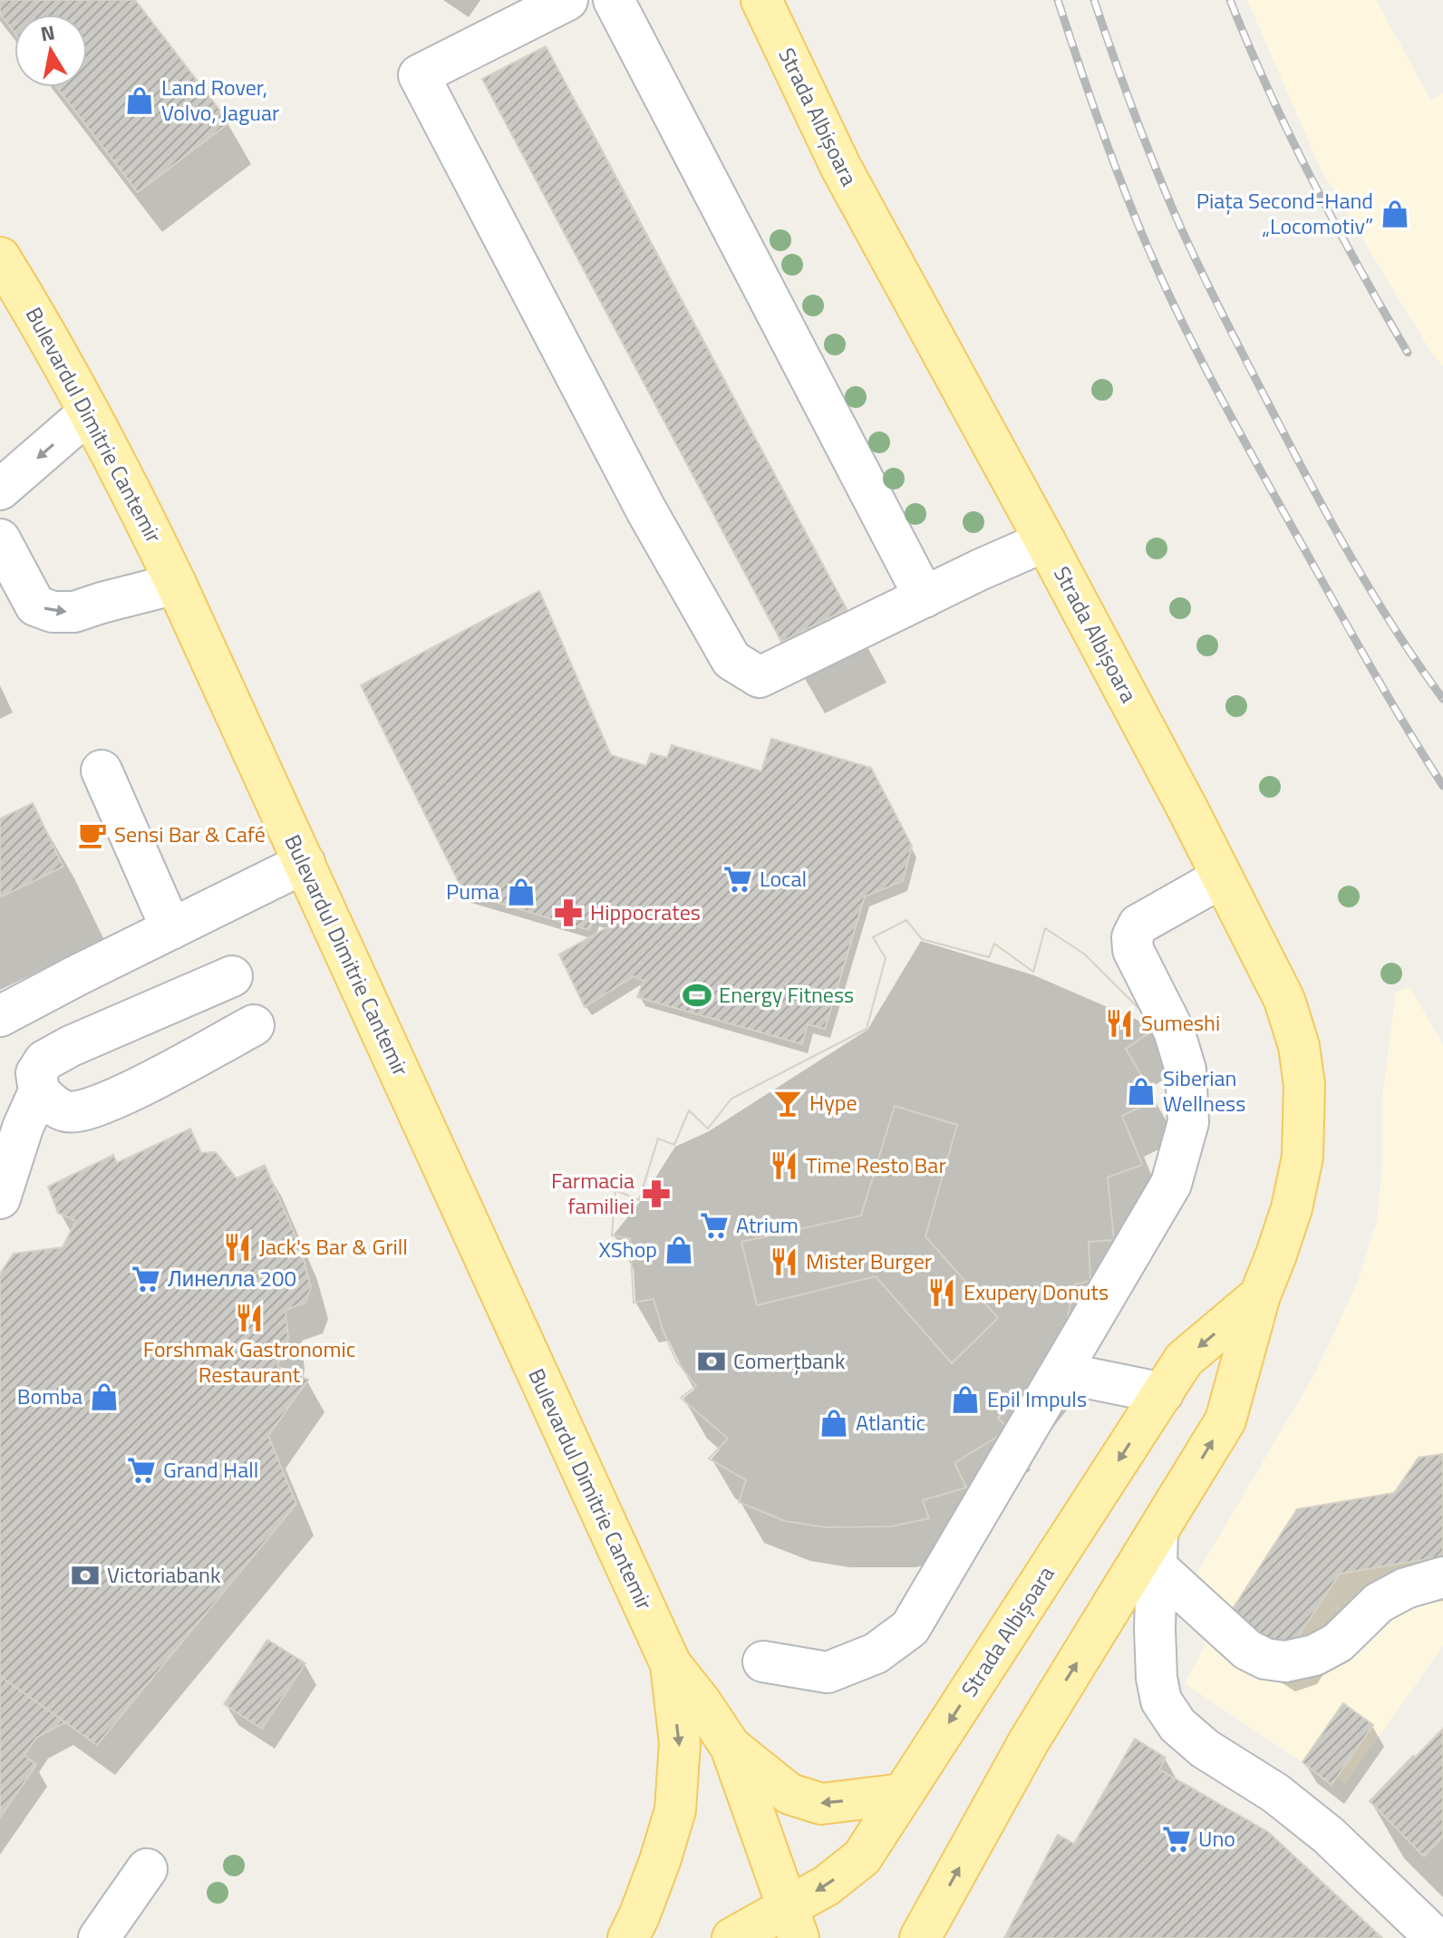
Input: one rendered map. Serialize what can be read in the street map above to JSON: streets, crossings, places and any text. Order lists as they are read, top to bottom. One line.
{"streets":{"main road":["Strada Albișoara","Bulevardul Dimitrie Cantemir"]},"crossings":[["Strada Albișoara","Bulevardul Dimitrie Cantemir"]],"places":{"shop":["Land Rover, Volvo, Jaguar","Piața Second-Hand „Locomotiv”","Puma","Siberian Wellness","XShop","Bomba","Epil Impuls","Atlantic"],"cafe":["Sensi Bar & Café"],"supermarket":["Local","Atrium","Линелла 200","Grand Hall","Uno"],"pharmacy":["Hippocrates","Farmacia familiei"],"sports":["Energy Fitness"],"restaurant":["Sumeshi","Time Resto Bar","Jack's Bar & Grill","Mister Burger","Exupery Donuts","Forshmak Gastronomic Restaurant"],"bar":["Hype"],"bank":["Comerțbank","Victoriabank"]},"north":"top"}
